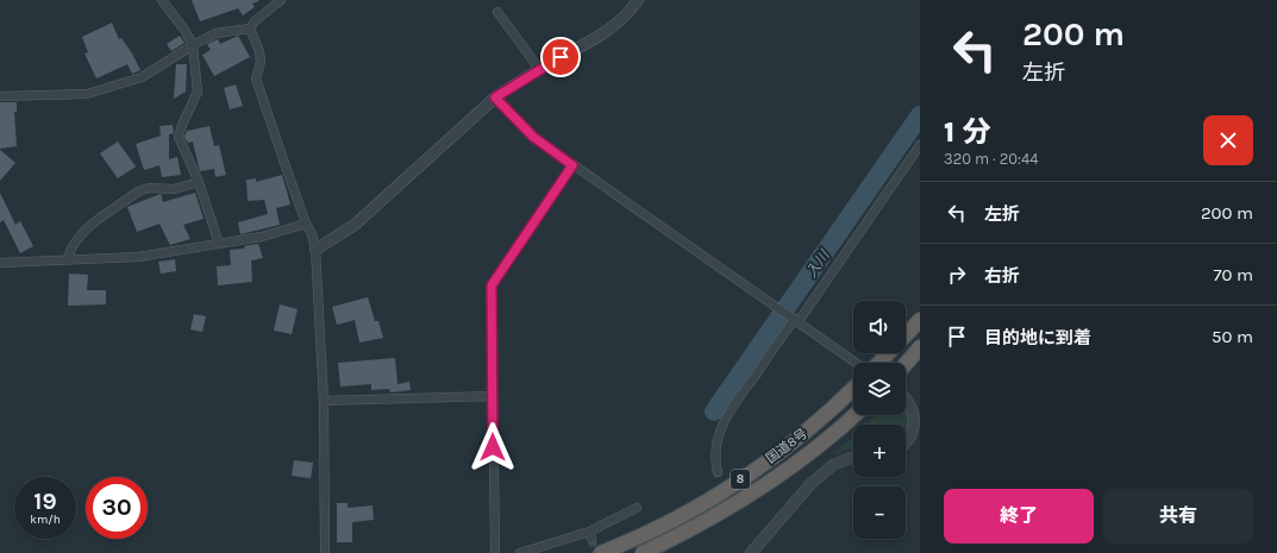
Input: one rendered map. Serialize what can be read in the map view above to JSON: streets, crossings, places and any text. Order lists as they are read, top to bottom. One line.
{"streets":{"highway":["国道8号","8"]},"water":["入川"],"page":{"turn":["200 m","左折"],"heading":["1 分","320 m · 20:44"],"list":[{"name":"左折","value":"200 m"},{"name":"右折","value":"70 m"},{"name":"目的地に到着","value":"50 m"}],"map_buttons":["+","−"],"speed":"19 km/h","limit":"30","buttons":["終了","共有"]}}
